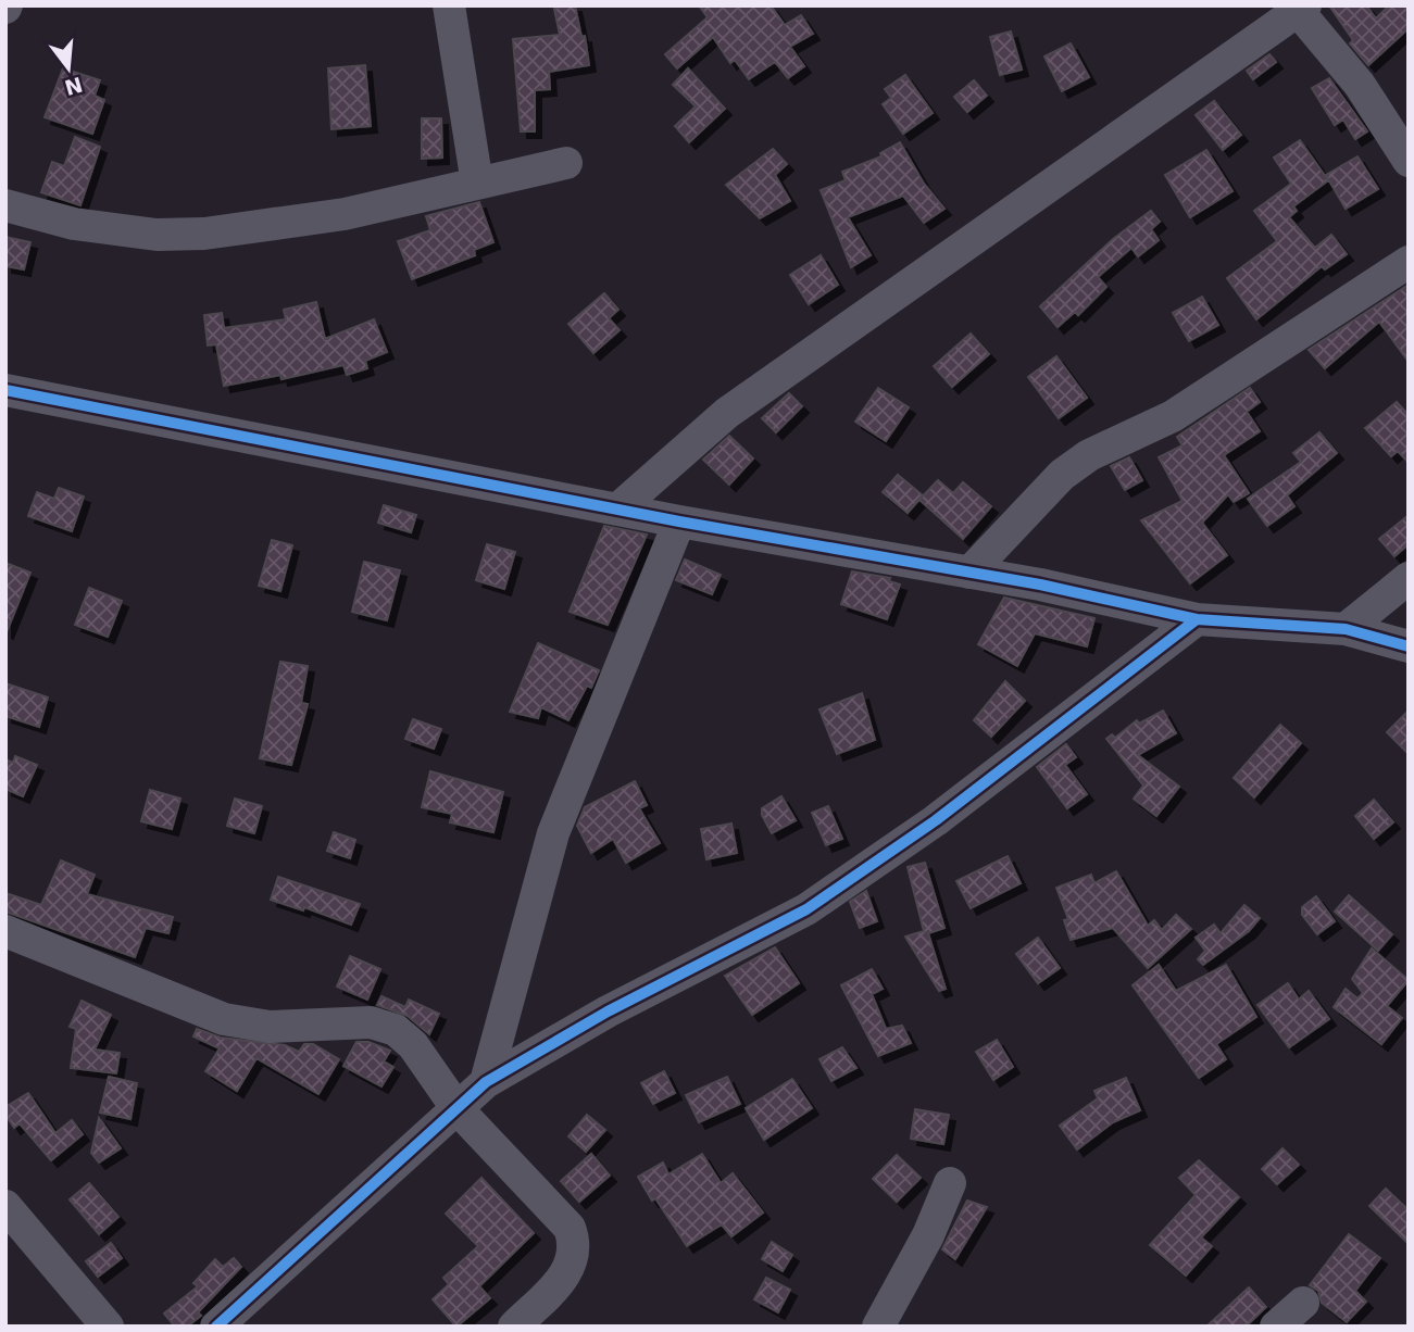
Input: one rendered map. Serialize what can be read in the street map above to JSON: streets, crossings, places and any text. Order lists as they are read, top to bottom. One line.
{"north":"bottom"}
